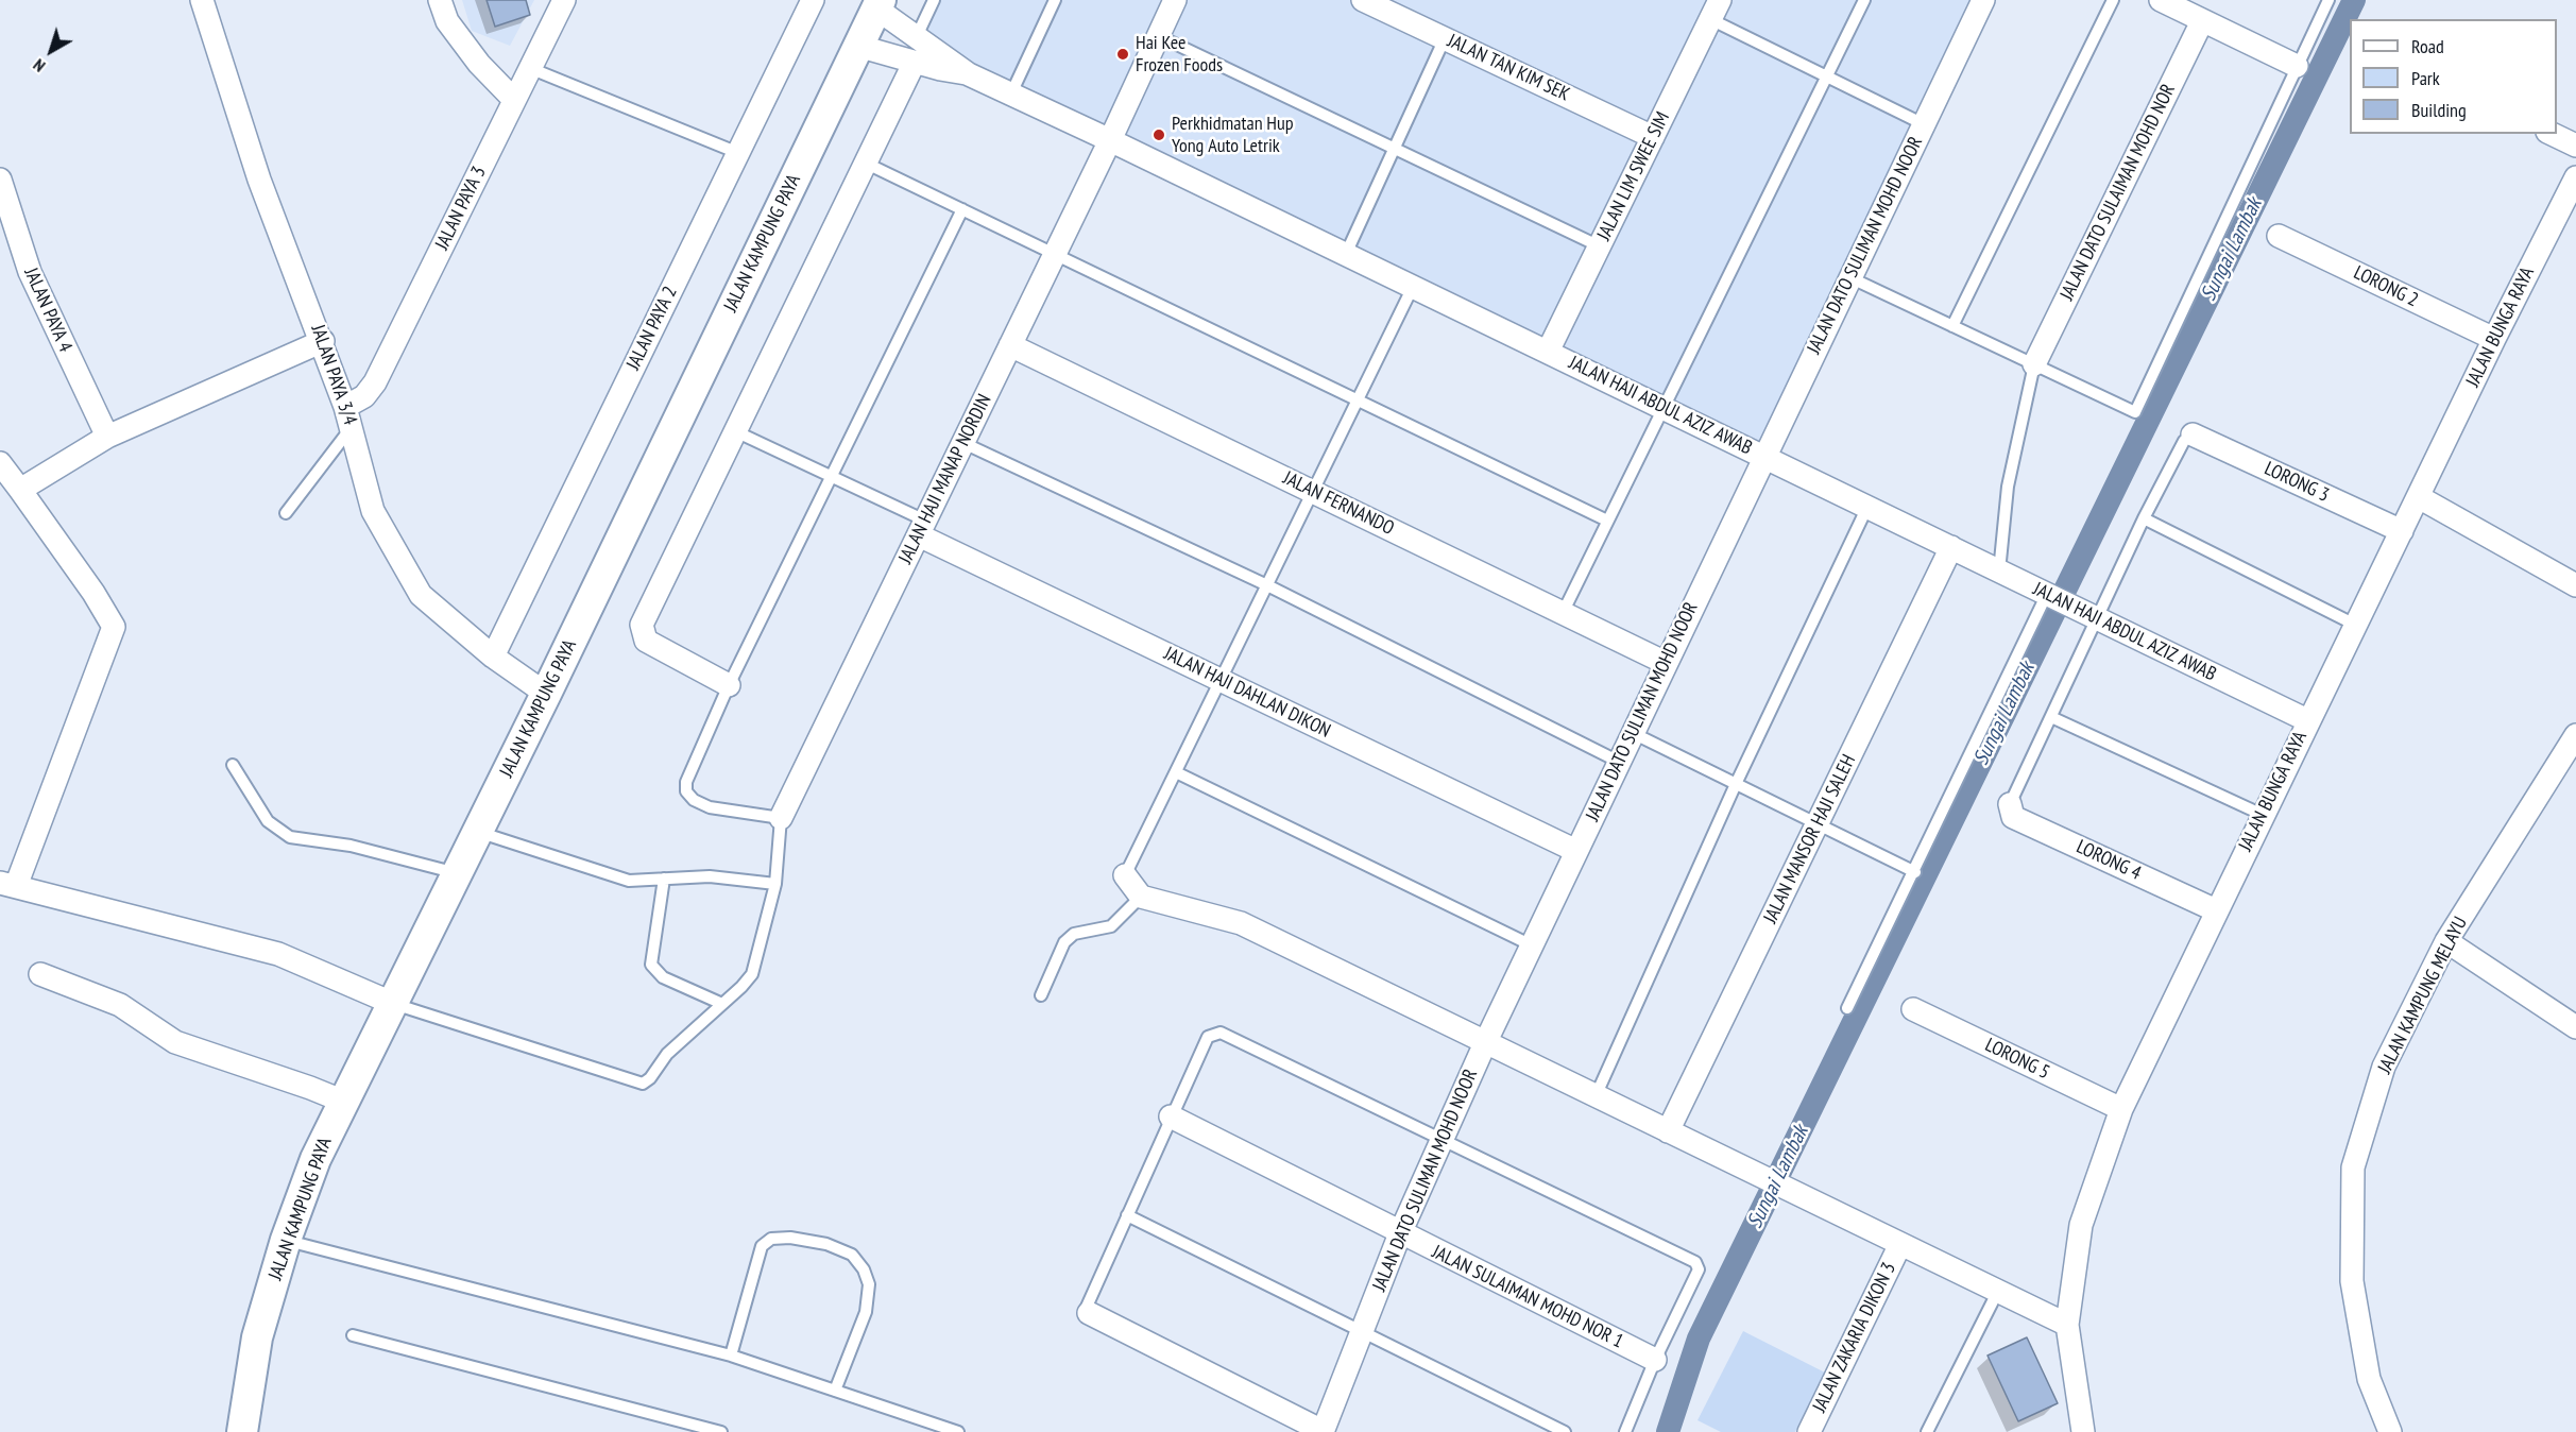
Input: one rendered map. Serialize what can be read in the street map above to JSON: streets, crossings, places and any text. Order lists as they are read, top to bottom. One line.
{"streets":{"street":["JALAN TAN KIM SEK","JALAN LIM SWEE SIM","JALAN DATO SULAIMAN MOHD NOR","JALAN PAYA 3","JALAN KAMPUNG PAYA","JALAN DATO SULIMAN MOHD NOOR","LORONG 2","JALAN PAYA 4","JALAN BUNGA RAYA","JALAN PAYA 2","JALAN PAYA 3/4","JALAN HAJI ABDUL AZIZ AWAB","JALAN HAJI MANAP NORDIN","LORONG 3","JALAN FERNANDO","JALAN HAJI DAHLAN DIKON","JALAN MANSOR HAJI SALEH","LORONG 4","JALAN KAMPUNG MELAYU","LORONG 5","JALAN SULAIMAN MOHD NOR 1","JALAN ZAKARIA DIKON 3"]},"crossings":[["JALAN TAN KIM SEK","JALAN LIM SWEE SIM"],["JALAN LIM SWEE SIM","JALAN HAJI ABDUL AZIZ AWAB"],["JALAN PAYA 3","JALAN PAYA 3/4"],["JALAN KAMPUNG PAYA","JALAN PAYA 3/4"],["JALAN DATO SULIMAN MOHD NOOR","JALAN HAJI ABDUL AZIZ AWAB"],["JALAN DATO SULIMAN MOHD NOOR","JALAN FERNANDO"],["JALAN DATO SULIMAN MOHD NOOR","JALAN HAJI DAHLAN DIKON"],["JALAN DATO SULIMAN MOHD NOOR","JALAN SULAIMAN MOHD NOR 1"],["LORONG 2","JALAN BUNGA RAYA"],["JALAN BUNGA RAYA","JALAN HAJI ABDUL AZIZ AWAB"],["JALAN BUNGA RAYA","LORONG 3"],["JALAN BUNGA RAYA","LORONG 4"],["JALAN BUNGA RAYA","LORONG 5"],["JALAN PAYA 2","JALAN PAYA 3/4"],["JALAN HAJI ABDUL AZIZ AWAB","JALAN HAJI MANAP NORDIN"],["JALAN HAJI ABDUL AZIZ AWAB","JALAN MANSOR HAJI SALEH"],["JALAN HAJI MANAP NORDIN","JALAN FERNANDO"],["JALAN HAJI MANAP NORDIN","JALAN HAJI DAHLAN DIKON"]],"water":["Sungai Lambak"],"places":["Hai Kee Frozen Foods","Perkhidmatan Hup Yong Auto Letrik"],"legend":["Road","Park","Building"],"north":"bottom left"}
